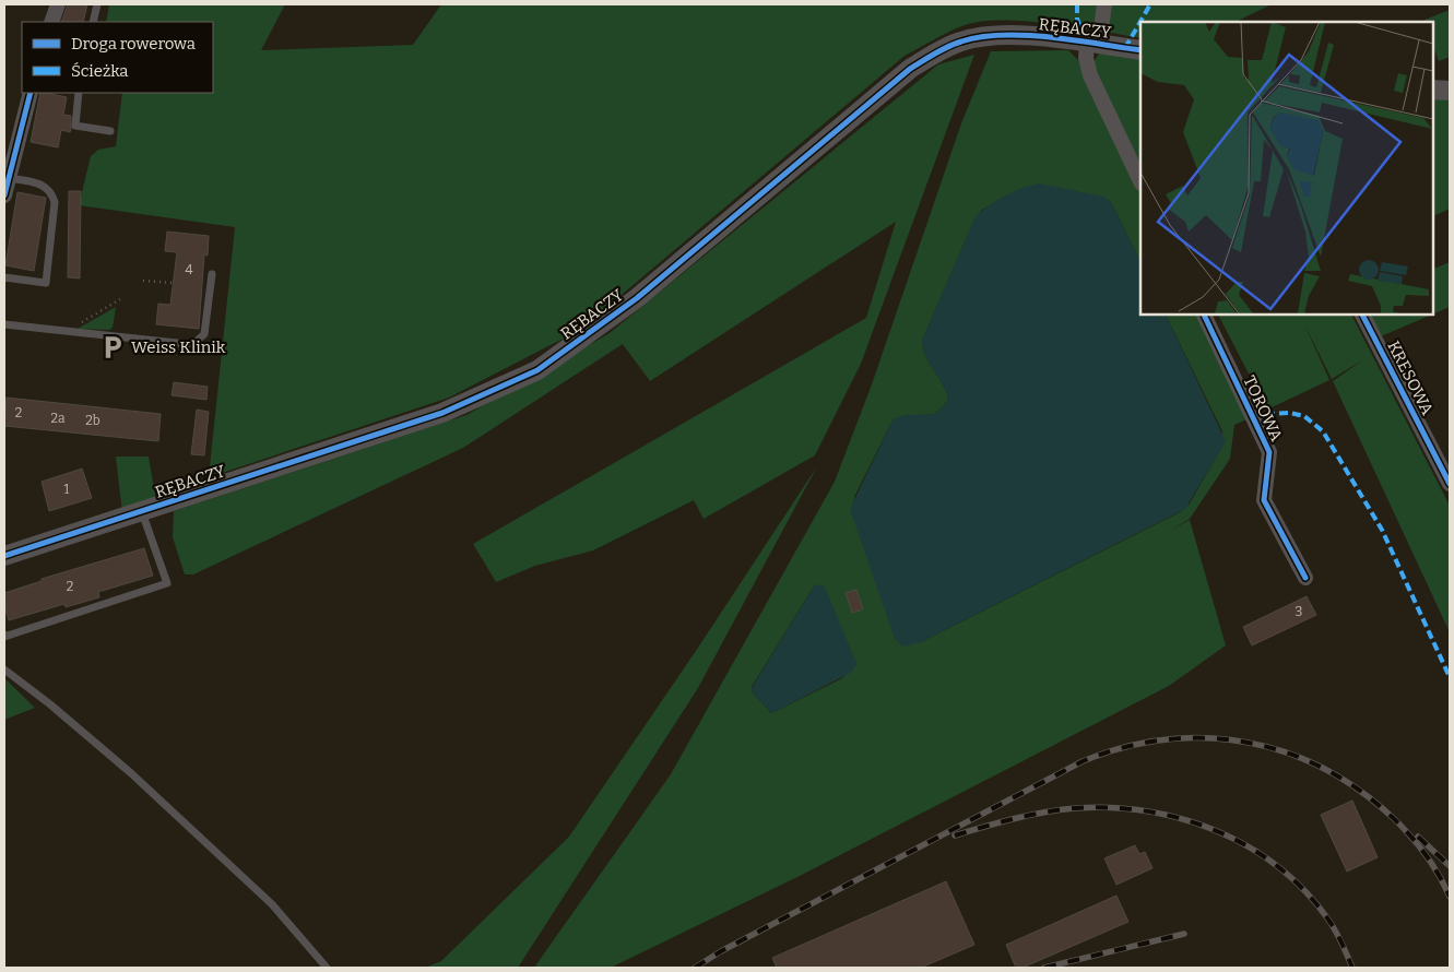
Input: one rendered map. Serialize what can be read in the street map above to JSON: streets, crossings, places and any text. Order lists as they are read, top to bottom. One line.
{"streets":{"street":["RĘBACZY","KRESOWA","TOROWA"]},"places":{"parking":["Weiss Klinik"]},"house_numbers":["4","2","2a","2b","1","2","3"],"legend":["Droga rowerowa","Ścieżka"]}
